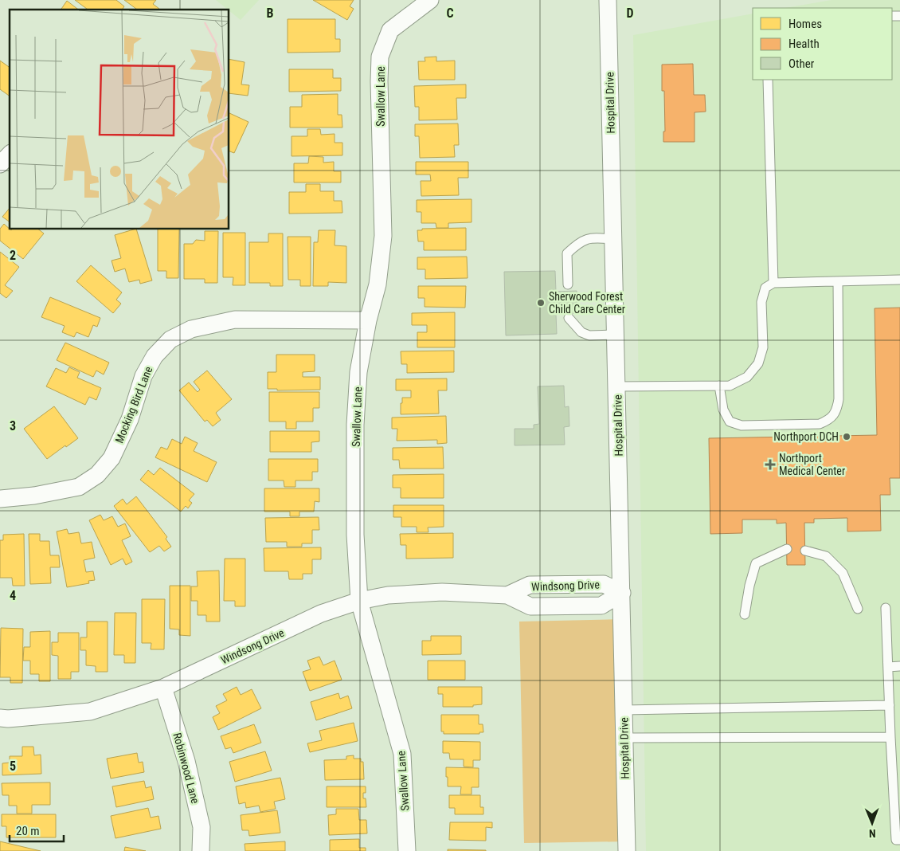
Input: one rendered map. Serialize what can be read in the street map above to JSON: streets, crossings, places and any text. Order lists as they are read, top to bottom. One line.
{"streets":{"street":["Swallow Lane","Hospital Drive","Mocking Bird Lane","Windsong Drive","Robinwood Lane"]},"crossings":[["Swallow Lane","Mocking Bird Lane"],["Swallow Lane","Windsong Drive"],["Hospital Drive","Windsong Drive"],["Windsong Drive","Robinwood Lane"]],"places":{"other":["Sherwood Forest Child Care Center","Northport DCH"],"health":["Northport Medical Center"]},"legend":["Homes","Health","Other"],"scale_bar":"20 m","north":"bottom","grid":{"columns":["B","C","D"],"rows":["2","3","4","5"]}}
